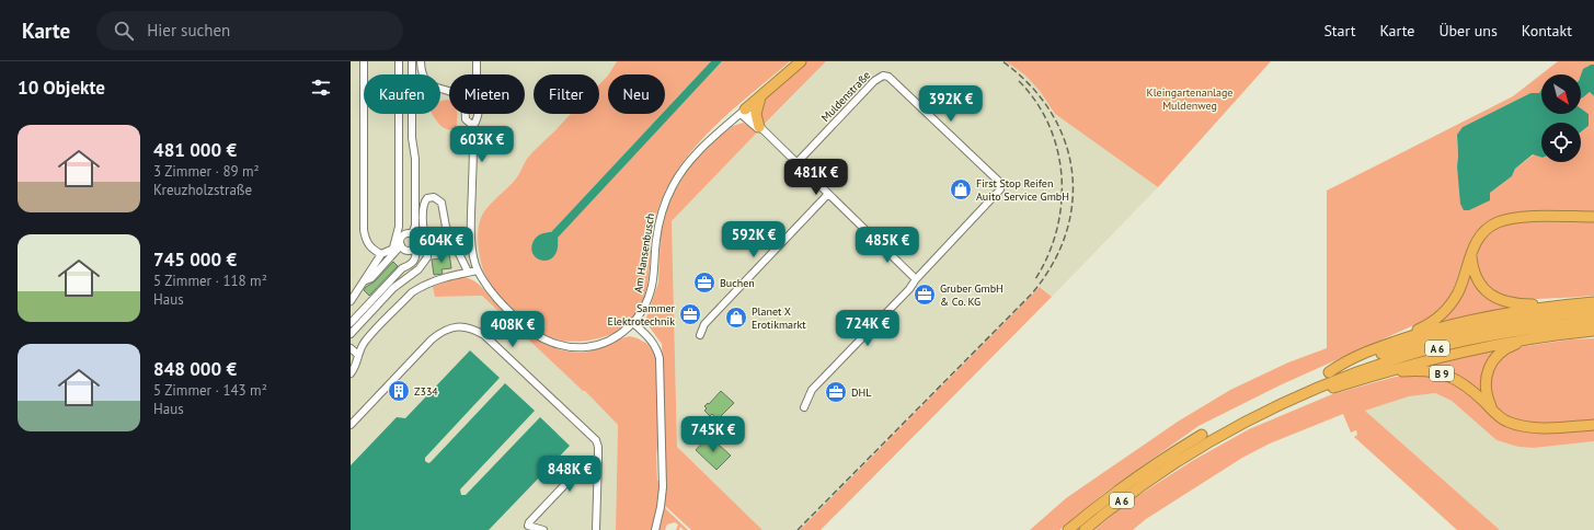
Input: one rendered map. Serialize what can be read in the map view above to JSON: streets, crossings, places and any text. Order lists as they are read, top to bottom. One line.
{"streets":{"highway":["A 6","B 9"],"street":["Muldenstraße","Am Hansenbusch"]},"parks":["Kleingartenanlage Muldenweg"],"places":{"shop":["First Stop Reifen Auito Service GmbH","Planet X Erotikmarkt"],"office":["Buchen","Gruber GmbH & Co. KG","Sammer Elektrotechnik","DHL"],"building":["Z334"]},"north":"bottom right","page":{"header":"Karte","search":"Hier suchen","nav":["Start","Karte","Über uns","Kontakt"],"heading":"10 Objekte","chip":["Kaufen","Mieten","Filter","Neu"],"price":["392K €","603K €","481K €","592K €","604K €","485K €","724K €","408K €","745K €","848K €"],"list":[{"name":"481 000 €","note":"3 Zimmer · 89 m² · Kreuzholzstraße"},{"name":"745 000 €","note":"5 Zimmer · 118 m² · Haus"},{"name":"848 000 €","note":"5 Zimmer · 143 m² · Haus"}]}}
